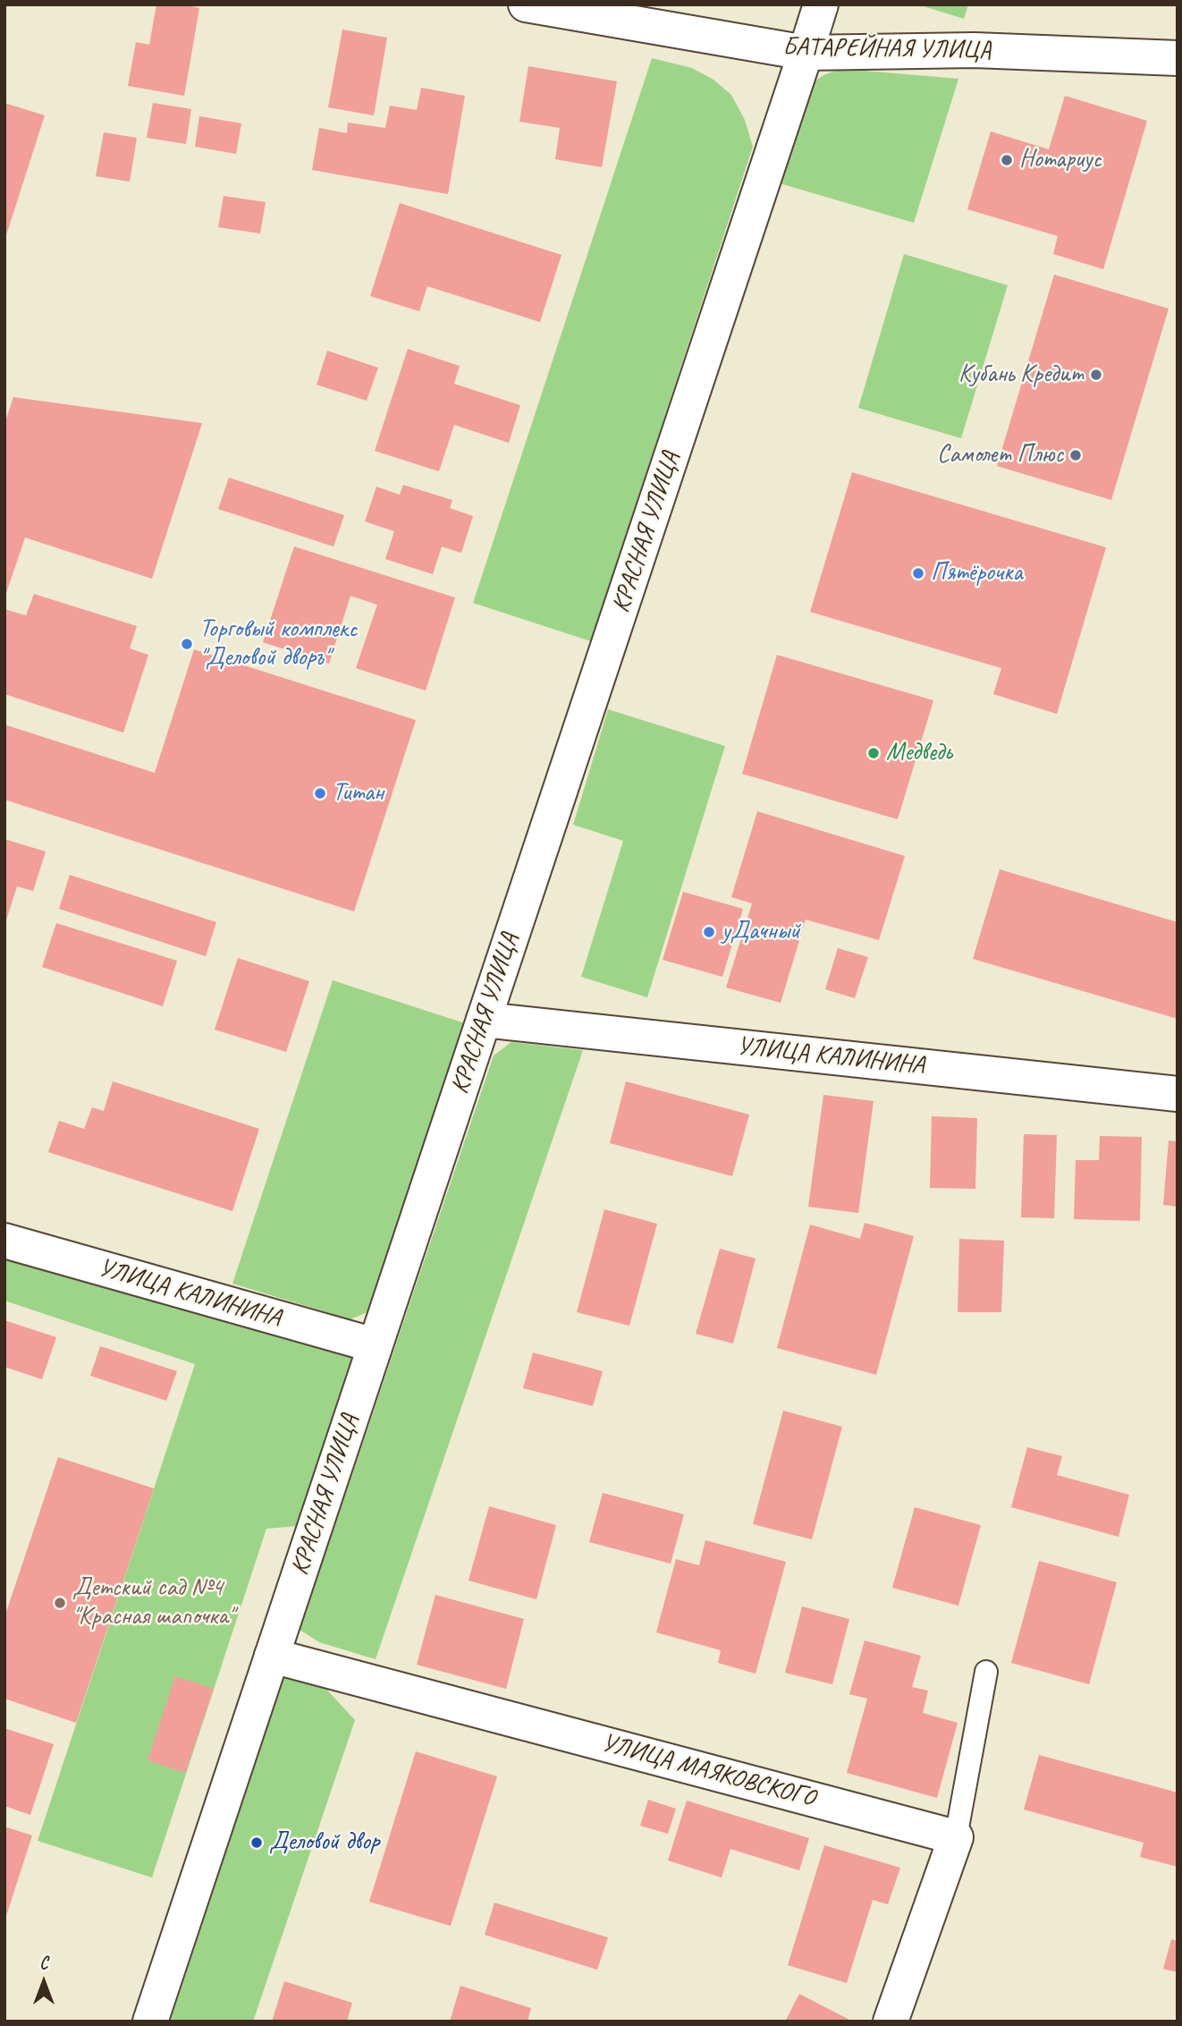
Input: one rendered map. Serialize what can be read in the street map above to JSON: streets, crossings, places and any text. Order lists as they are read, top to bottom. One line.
{"streets":{"street":["БАТАРЕЙНАЯ УЛИЦА","КРАСНАЯ УЛИЦА","УЛИЦА КАЛИНИНА","УЛИЦА МАЯКОВСКОГО"]},"crossings":[["БАТАРЕЙНАЯ УЛИЦА","КРАСНАЯ УЛИЦА"],["КРАСНАЯ УЛИЦА","УЛИЦА КАЛИНИНА"],["КРАСНАЯ УЛИЦА","УЛИЦА МАЯКОВСКОГО"]],"places":["Нотариус","Кубань Кредит","Самолет Плюс","Пятёрочка","Торговый комплекс \"Деловой дворъ\"","Медведь","Титан","уДачный","Детский сад №4 \"Красная шапочка\"","Деловой двор"],"north":"top"}
